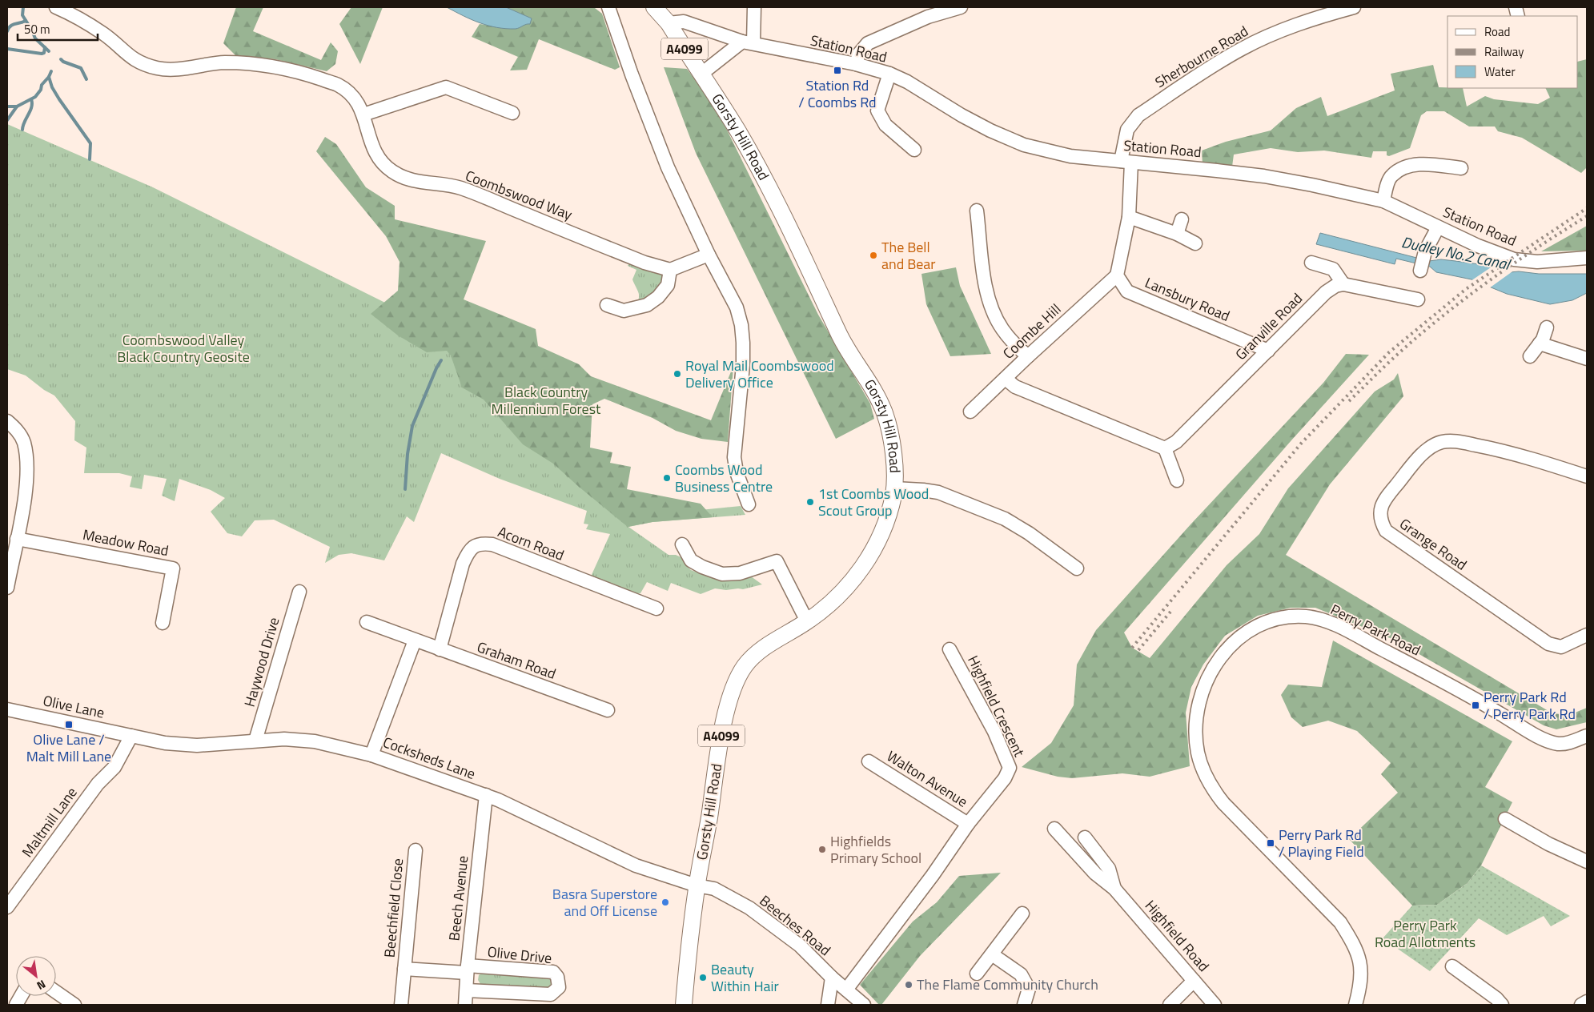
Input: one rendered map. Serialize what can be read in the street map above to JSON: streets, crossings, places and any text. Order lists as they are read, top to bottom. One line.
{"streets":{"main road":["A4099","Gorsty Hill Road"],"street":["Station Road","Sherbourne Road","Coombswood Way","Lansbury Road","Granville Road","Coombe Hill","Meadow Road","Acorn Road","Grange Road","Perry Park Road","Graham Road","Haywood Drive","Highfield Crescent","Olive Lane","Cocksheds Lane","Walton Avenue","Maltmill Lane","Beech Avenue","Beechfield Close","Beeches Road","Highfield Road","Olive Drive"]},"crossings":[["A4099","Station Road"],["A4099","Gorsty Hill Road"],["A4099","Cocksheds Lane"],["A4099","Beeches Road"],["Station Road","Sherbourne Road"],["Station Road","Gorsty Hill Road"],["Gorsty Hill Road","Cocksheds Lane"],["Gorsty Hill Road","Beeches Road"],["Lansbury Road","Granville Road"],["Lansbury Road","Coombe Hill"],["Acorn Road","Graham Road"],["Haywood Drive","Cocksheds Lane"],["Highfield Crescent","Walton Avenue"],["Highfield Crescent","Beeches Road"],["Olive Lane","Cocksheds Lane"],["Olive Lane","Maltmill Lane"],["Cocksheds Lane","Maltmill Lane"],["Cocksheds Lane","Beech Avenue"],["Cocksheds Lane","Beeches Road"],["Beech Avenue","Beechfield Close"],["Beech Avenue","Olive Drive"],["Beechfield Close","Olive Drive"]],"water":["Dudley No.2 Canal"],"parks":["Coombswood Valley Black Country Geosite","Black Country Millennium Forest","Perry Park Road Allotments"],"places":{"transit":["Station Rd / Coombs Rd","Perry Park Rd / Perry Park Rd","Olive Lane / Malt Mill Lane","Perry Park Rd / Playing Field"],"other":["The Bell and Bear","Royal Mail Coombswood Delivery Office","Coombs Wood Business Centre","1st Coombs Wood Scout Group","Highfields Primary School","Basra Superstore and Off License","Beauty Within Hair","The Flame Community Church"]},"legend":["Road","Railway","Water"],"scale_bar":"50 m","north":"bottom right"}
